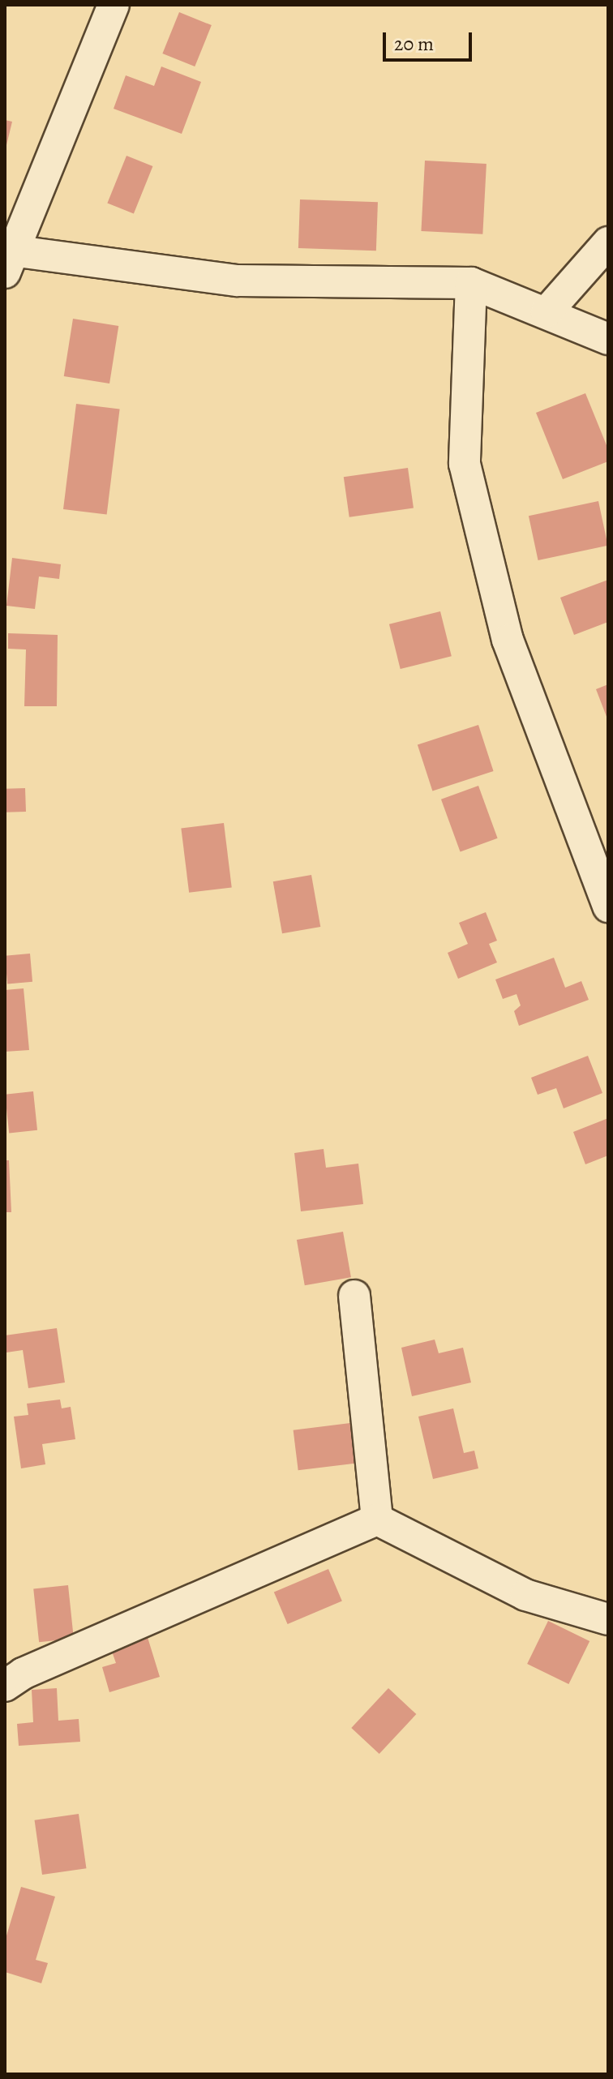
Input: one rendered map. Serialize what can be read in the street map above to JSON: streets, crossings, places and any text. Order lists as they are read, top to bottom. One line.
{"scale_bar":"20 m"}
